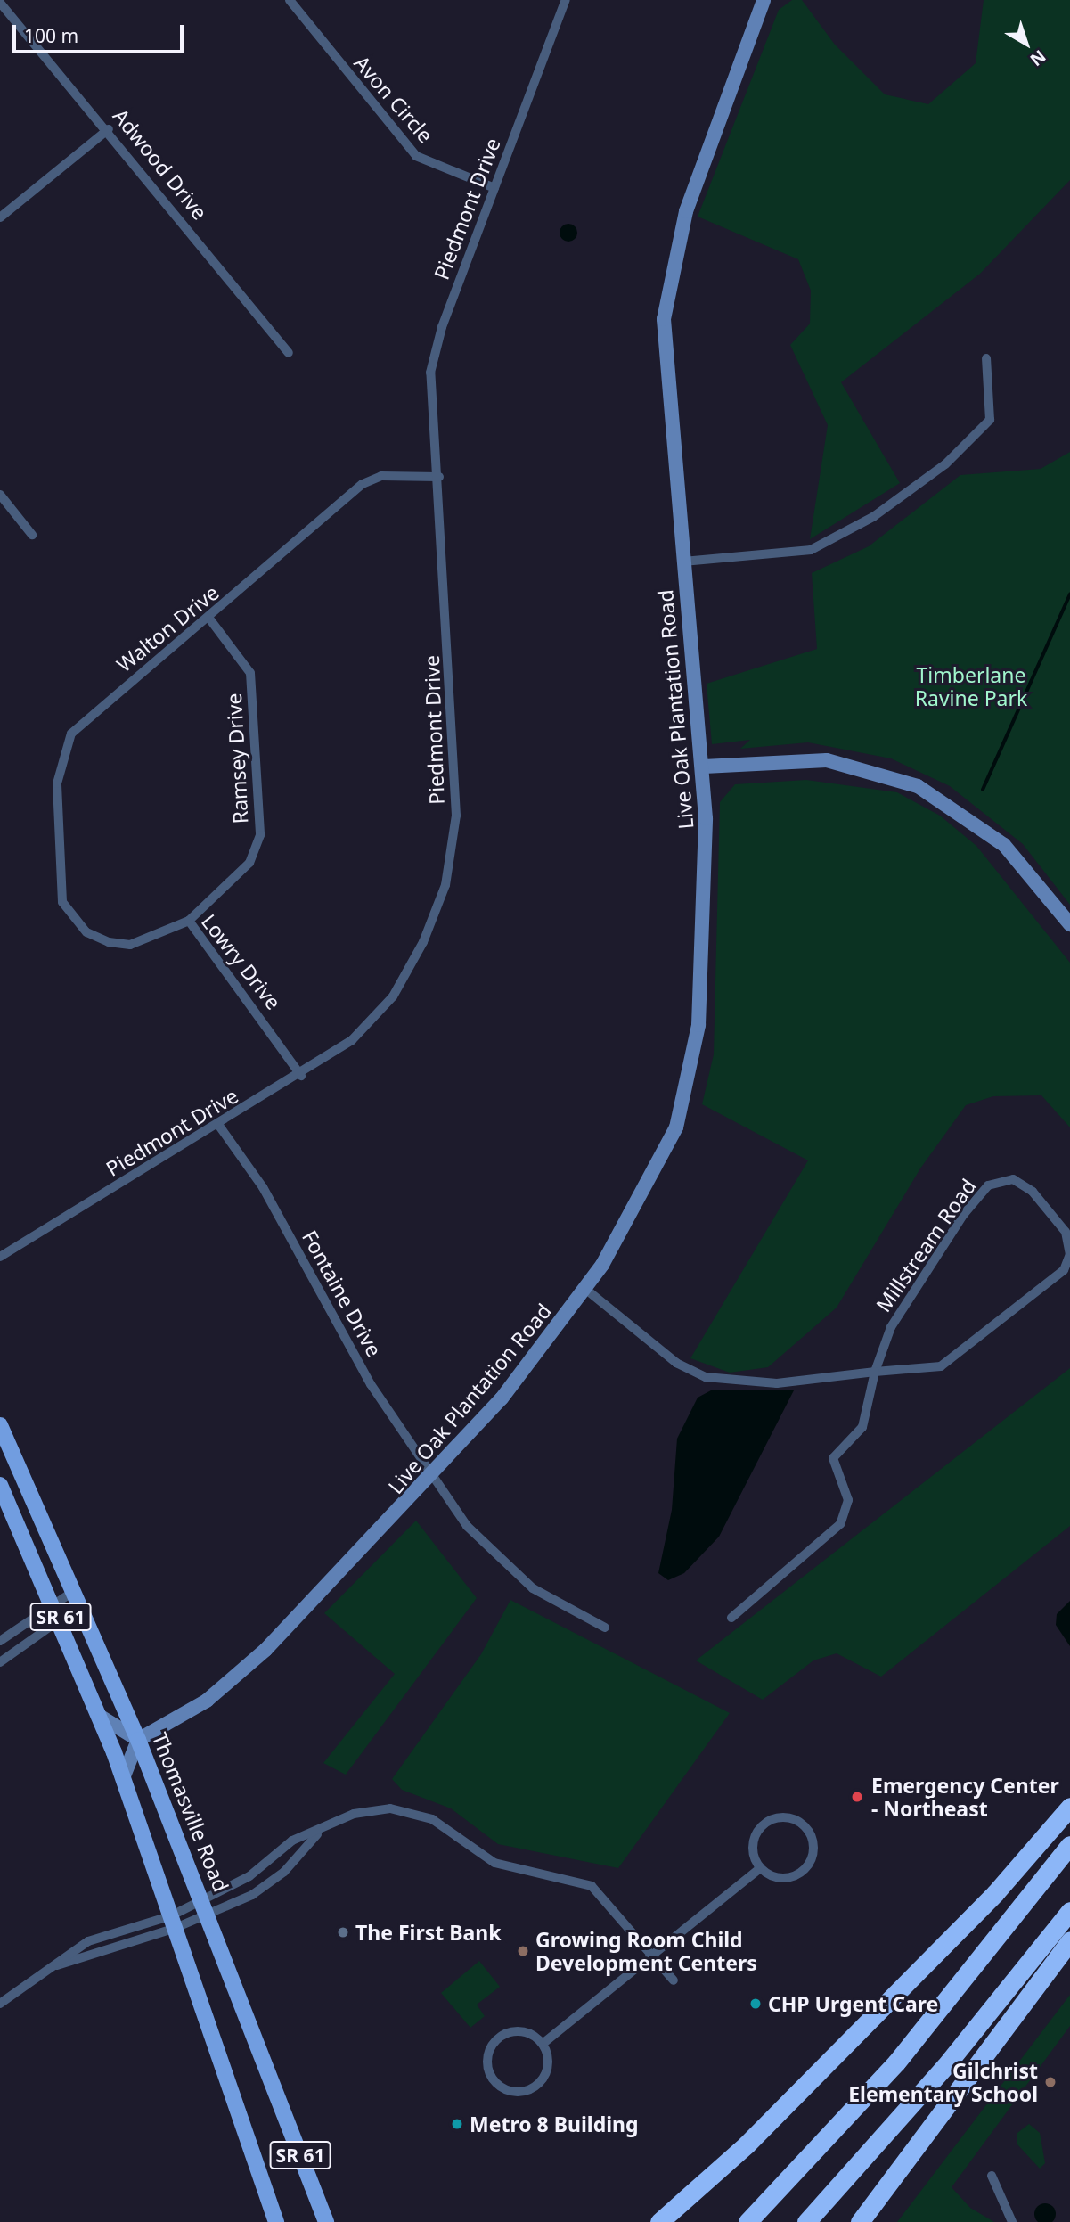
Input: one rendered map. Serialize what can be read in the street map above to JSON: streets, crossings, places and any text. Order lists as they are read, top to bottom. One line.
{"streets":{"main road":["SR 61","Thomasville Road"],"street":["Avon Circle","Adwood Drive","Piedmont Drive","Walton Drive","Live Oak Plantation Road","Ramsey Drive","Lowry Drive","Millstream Road","Fontaine Drive"]},"crossings":[["Avon Circle","Piedmont Drive"],["Piedmont Drive","Walton Drive"],["Piedmont Drive","Lowry Drive"],["Piedmont Drive","Fontaine Drive"],["Walton Drive","Ramsey Drive"],["Walton Drive","Lowry Drive"],["Live Oak Plantation Road","Millstream Road"],["Live Oak Plantation Road","Fontaine Drive"],["Live Oak Plantation Road","Thomasville Road"],["Ramsey Drive","Lowry Drive"]],"parks":["Timberlane Ravine Park"],"places":["Emergency Center - Northeast","The First Bank","Growing Room Child Development Centers","CHP Urgent Care","Gilchrist Elementary School","Metro 8 Building"],"scale_bar":"100 m","north":"bottom right"}
